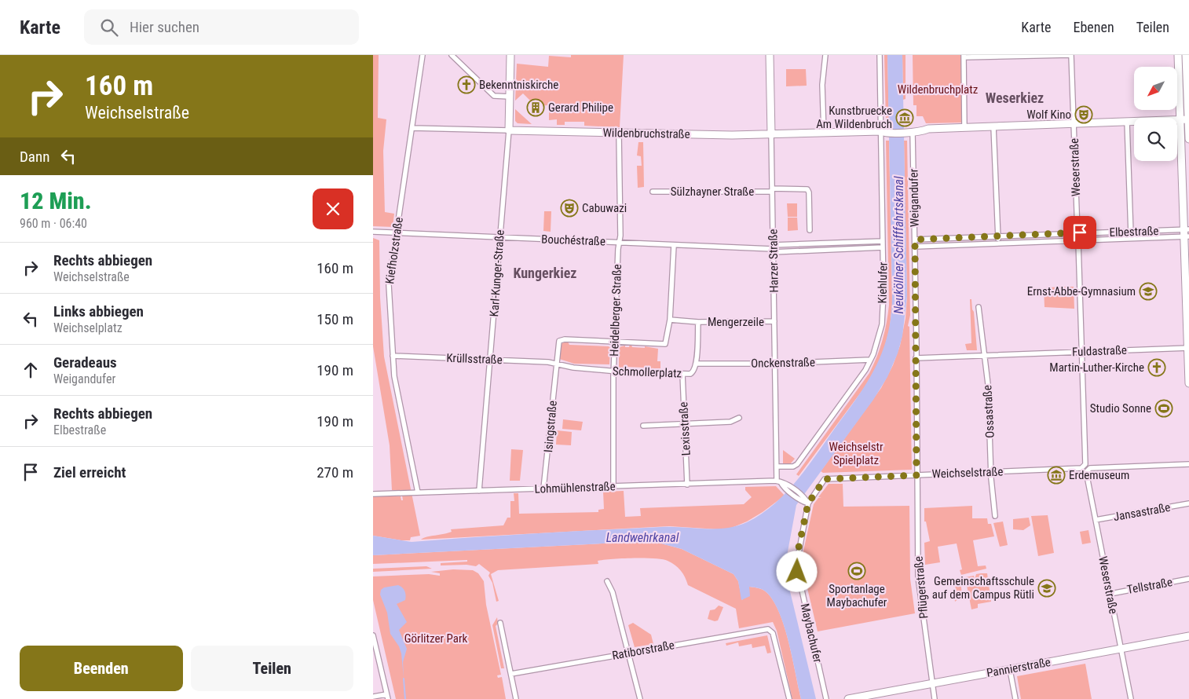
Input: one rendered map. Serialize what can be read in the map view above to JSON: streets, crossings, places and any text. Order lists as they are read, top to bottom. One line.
{"streets":{"street":["Wildenbruchstraße","Weserstraße","Sülzhayner Straße","Weigandufer","Elbestraße","Bouchéstraße","Kiefholzstraße","Harzer Straße","Karl-Kunger-Straße","Kiehlufer","Heidelberger Straße","Mengerzeile","Fuldastraße","Krüllsstraße","Onckenstraße","Schmollerplatz","Ossastraße","Isingstraße","Lexisstraße","Weichselstraße","Lohmühlenstraße","Jansastraße","Tellstraße","Pflügerstraße","Maybachufer","Ratiborstraße","Pannierstraße"]},"crossings":[["Wildenbruchstraße","Weserstraße"],["Wildenbruchstraße","Weigandufer"],["Wildenbruchstraße","Kiefholzstraße"],["Wildenbruchstraße","Harzer Straße"],["Wildenbruchstraße","Karl-Kunger-Straße"],["Wildenbruchstraße","Kiehlufer"],["Wildenbruchstraße","Heidelberger Straße"],["Weserstraße","Elbestraße"],["Weserstraße","Jansastraße"],["Weserstraße","Tellstraße"],["Weserstraße","Pannierstraße"],["Sülzhayner Straße","Harzer Straße"],["Weigandufer","Elbestraße"],["Weigandufer","Fuldastraße"],["Weigandufer","Pflügerstraße"],["Bouchéstraße","Kiefholzstraße"],["Bouchéstraße","Harzer Straße"],["Bouchéstraße","Karl-Kunger-Straße"],["Bouchéstraße","Kiehlufer"],["Bouchéstraße","Heidelberger Straße"],["Kiefholzstraße","Krüllsstraße"],["Kiefholzstraße","Lohmühlenstraße"],["Harzer Straße","Kiehlufer"],["Harzer Straße","Mengerzeile"],["Harzer Straße","Onckenstraße"],["Harzer Straße","Lohmühlenstraße"],["Karl-Kunger-Straße","Krüllsstraße"],["Karl-Kunger-Straße","Lohmühlenstraße"],["Kiehlufer","Onckenstraße"],["Heidelberger Straße","Schmollerplatz"],["Heidelberger Straße","Lohmühlenstraße"],["Mengerzeile","Schmollerplatz"],["Fuldastraße","Ossastraße"],["Fuldastraße","Weichselstraße"],["Fuldastraße","Pflügerstraße"],["Krüllsstraße","Schmollerplatz"],["Krüllsstraße","Isingstraße"],["Onckenstraße","Schmollerplatz"],["Schmollerplatz","Isingstraße"],["Schmollerplatz","Lexisstraße"],["Ossastraße","Weichselstraße"],["Isingstraße","Lohmühlenstraße"],["Lexisstraße","Lohmühlenstraße"],["Weichselstraße","Pflügerstraße"],["Weichselstraße","Maybachufer"],["Pflügerstraße","Pannierstraße"]],"districts":["Weserkiez","Kungerkiez"],"water":["Neuköllner Schifffahrtskanal","Landwehrkanal"],"parks":["Wildenbruchplatz","Weichselstr Spielplatz","Görlitzer Park"],"places":{"church":["Bekenntniskirche","Martin-Luther-Kirche"],"building":["Gerard Philipe"],"theatre":["Wolf Kino","Cabuwazi"],"museum":["Kunstbruecke Am Wildenbruch","Erdemuseum"],"school or university":["Ernst-Abbe-Gymnasium","Gemeinschaftsschule auf dem Campus Rütli"],"sports":["Studio Sonne","Sportanlage Maybachufer"]},"north":"bottom left","page":{"header":"Karte","search":"Hier suchen","nav":["Karte","Ebenen","Teilen"],"turn":["160 m","Weichselstraße"],"then":"Dann","heading":["12 Min.","960 m · 06:40"],"list":[{"name":"Rechts abbiegen","note":"Weichselstraße","value":"160 m"},{"name":"Links abbiegen","note":"Weichselplatz","value":"150 m"},{"name":"Geradeaus","note":"Weigandufer","value":"190 m"},{"name":"Rechts abbiegen","note":"Elbestraße","value":"190 m"},{"name":"Ziel erreicht","value":"270 m"}],"buttons":["Beenden","Teilen"]}}
